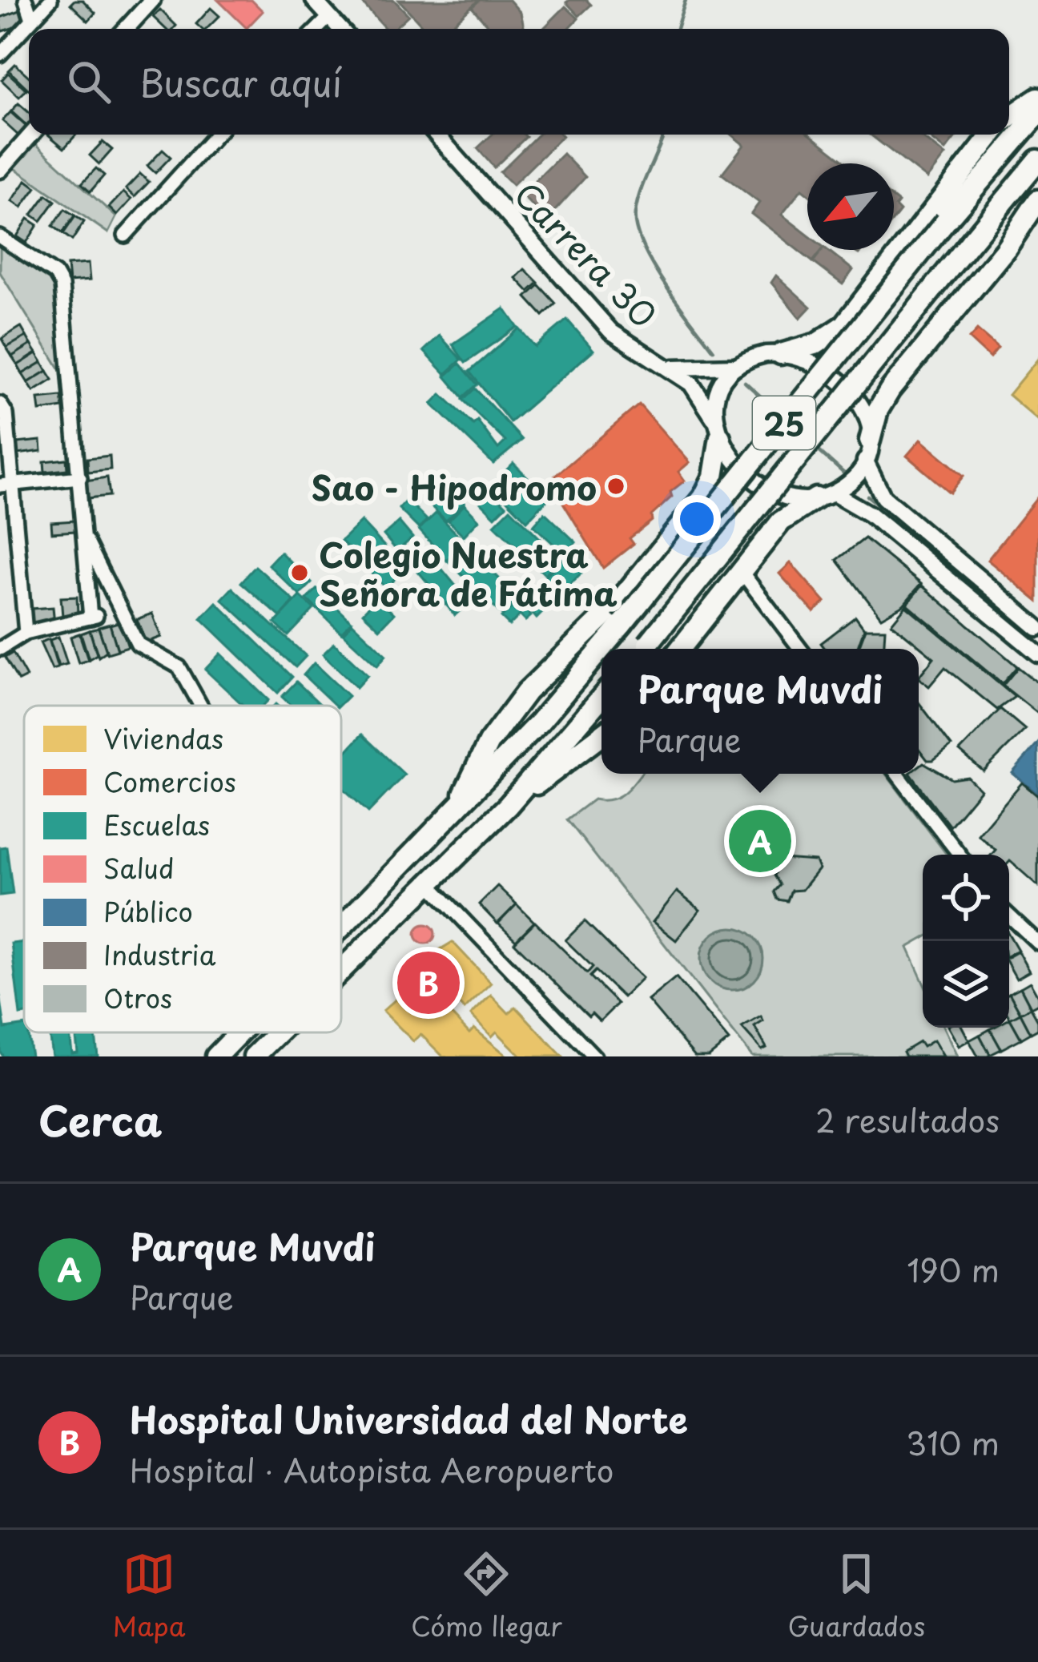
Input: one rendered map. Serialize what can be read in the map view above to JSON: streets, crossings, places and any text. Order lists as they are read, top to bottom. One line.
{"streets":{"highway":["25"],"street":["Carrera 30"]},"places":["Sao - Hipodromo","Colegio Nuestra Señora de Fátima"],"legend":["Viviendas","Comercios","Escuelas","Salud","Público","Industria","Otros"],"north":"bottom left","page":{"search":"Buscar aquí","popup":["Parque Muvdi","Parque"],"pins":["A","B"],"heading":["Cerca","2 resultados"],"list":[{"mark":"A","name":"Parque Muvdi","note":"Parque","value":"190 m"},{"mark":"B","name":"Hospital Universidad del Norte","note":"Hospital · Autopista Aeropuerto","value":"310 m"}],"nav":["Mapa","Cómo llegar","Guardados"]}}
